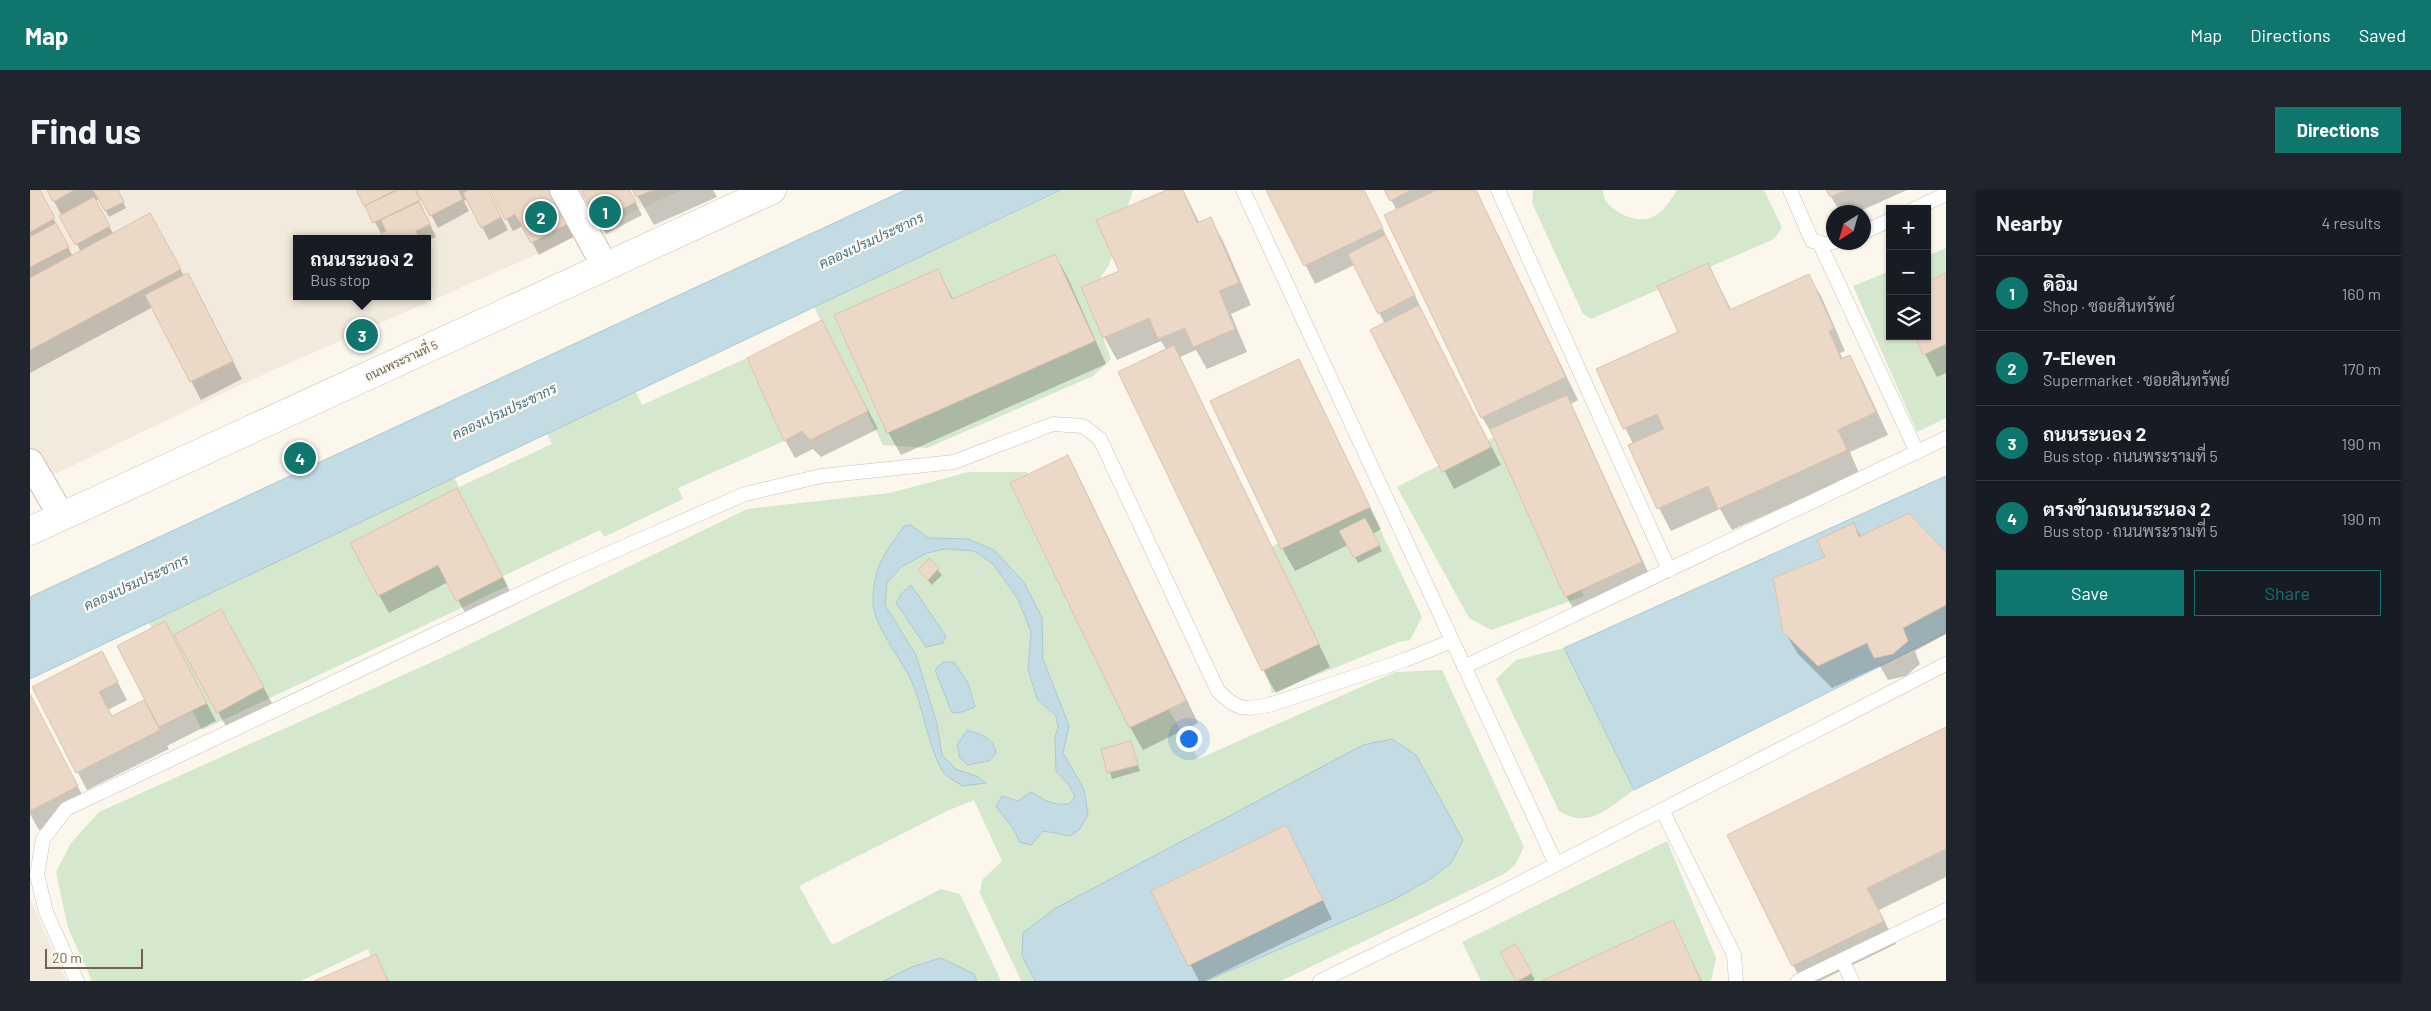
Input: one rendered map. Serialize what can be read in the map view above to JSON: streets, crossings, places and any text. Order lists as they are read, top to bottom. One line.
{"streets":{"main road":["ถนนพระรามที่ 5"]},"water":["คลองเปรมประชากร"],"scale_bar":"20 m","north":"bottom left","page":{"header":"Map","nav":["Map","Directions","Saved"],"buttons":["Directions",["Save","Share"]],"title":"Find us","heading":["Nearby","4 results"],"pins":["1","2","3","4"],"map_buttons":["+","−"],"popup":["ถนนระนอง 2","Bus stop"],"list":[{"mark":"1","name":"ดิอิม","note":"Shop · ซอยสินทรัพย์","value":"160 m"},{"mark":"2","name":"7-Eleven","note":"Supermarket · ซอยสินทรัพย์","value":"170 m"},{"mark":"3","name":"ถนนระนอง 2","note":"Bus stop · ถนนพระรามที่ 5","value":"190 m"},{"mark":"4","name":"ตรงข้ามถนนระนอง 2","note":"Bus stop · ถนนพระรามที่ 5","value":"190 m"}],"scale":"20 m"}}
